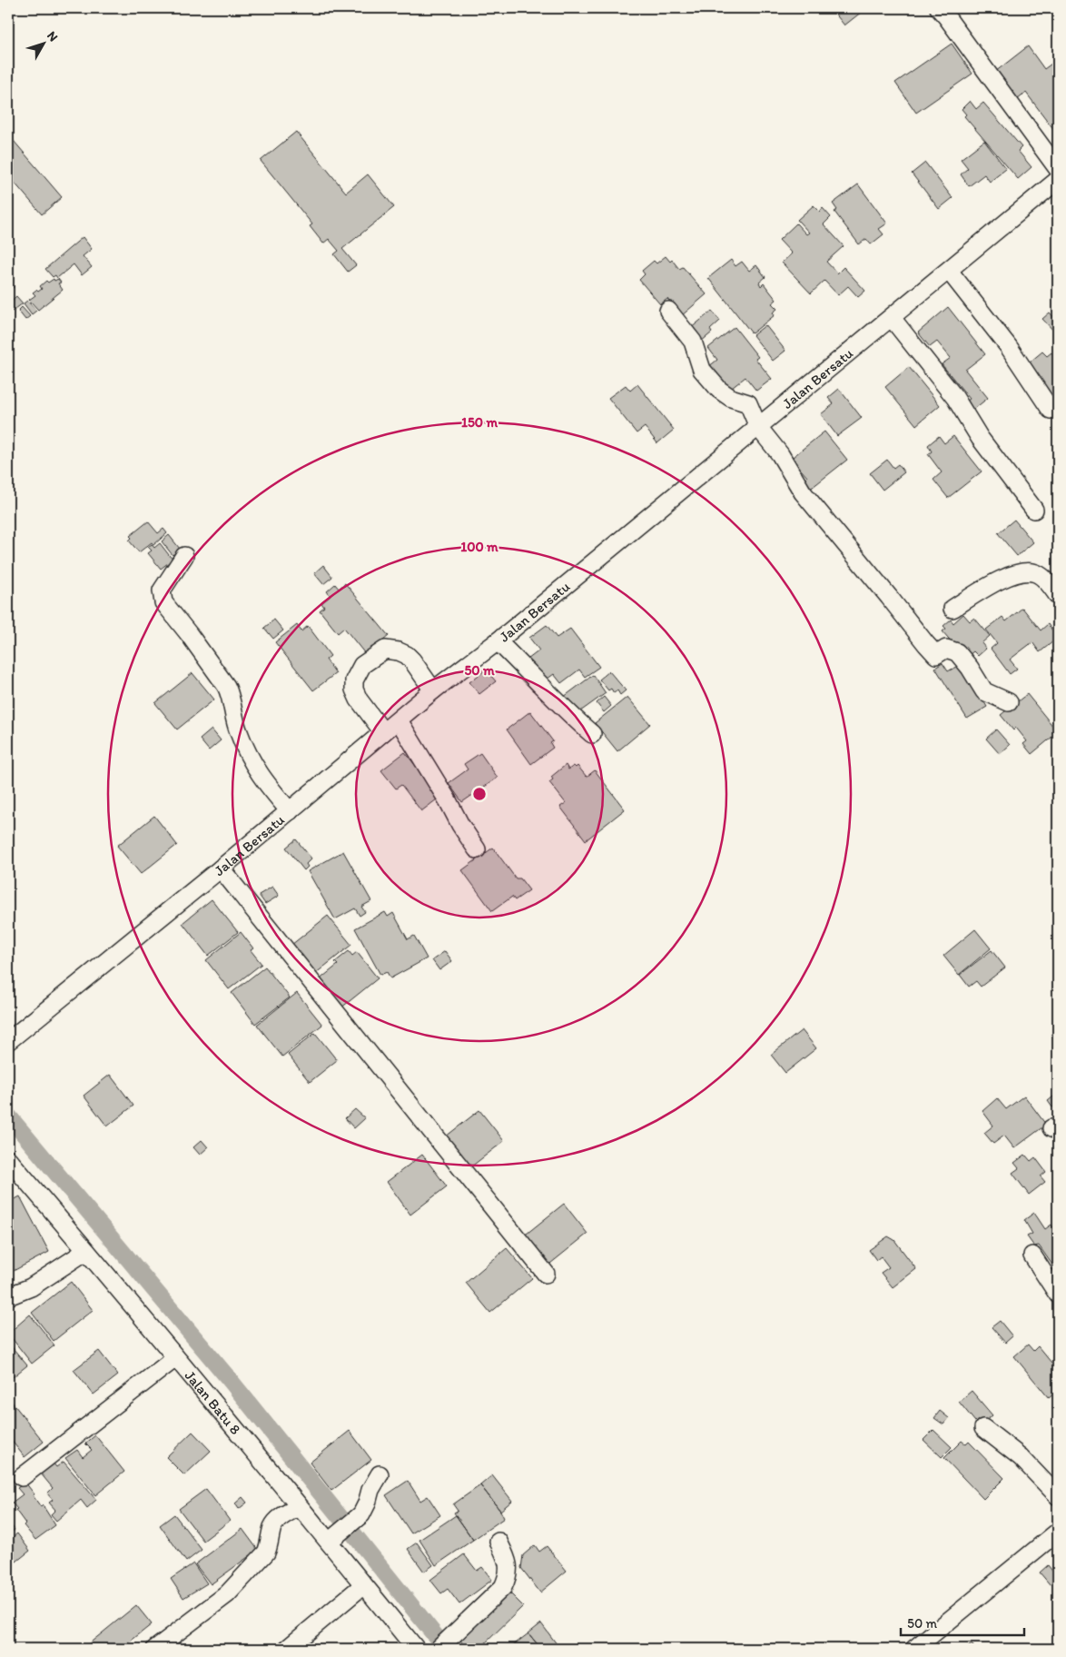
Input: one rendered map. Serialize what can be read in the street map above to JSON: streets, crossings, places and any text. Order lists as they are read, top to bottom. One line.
{"streets":{"street":["Jalan Bersatu","Jalan Batu 8"]},"scale_bar":"50 m","north":"top right","rings":["150 m","100 m","50 m"]}
